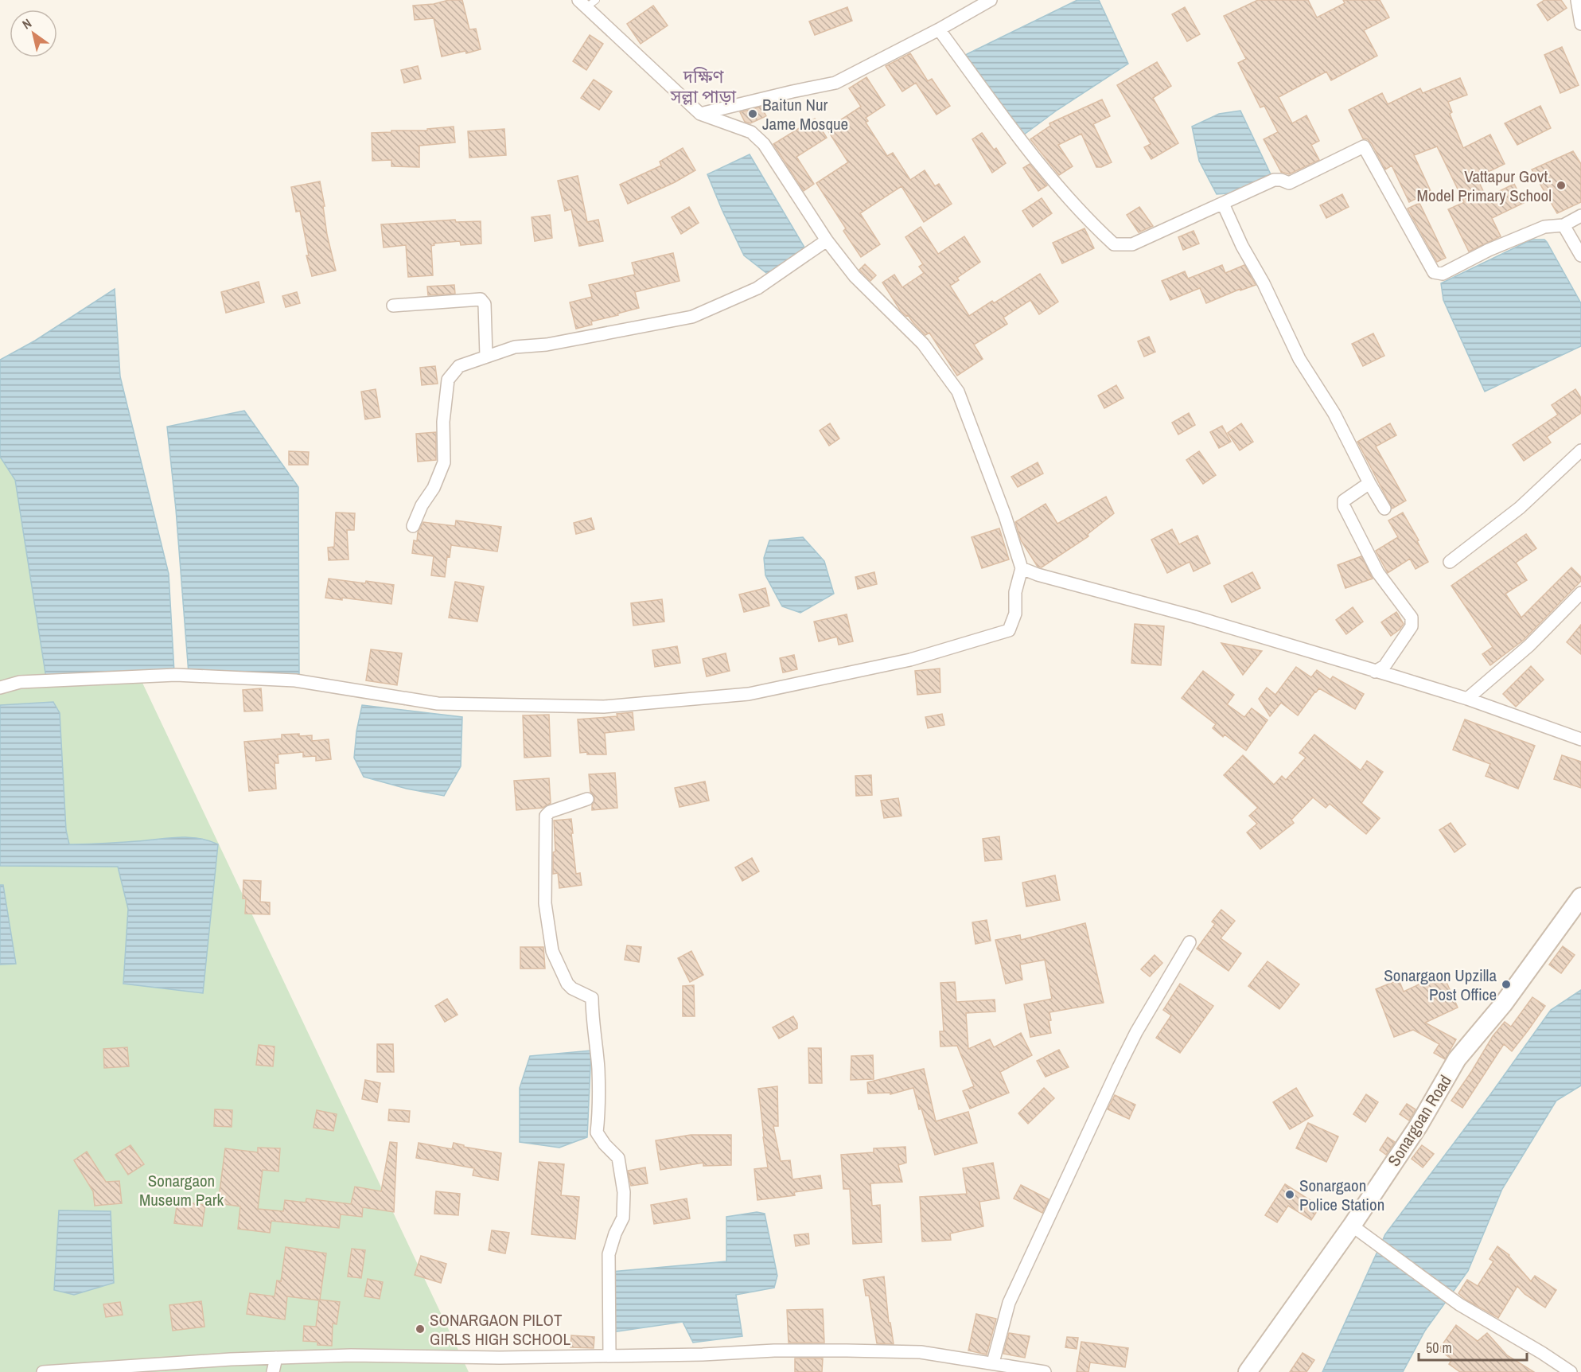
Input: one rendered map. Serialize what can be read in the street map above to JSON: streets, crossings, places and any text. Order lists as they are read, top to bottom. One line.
{"streets":{"main road":["Sonargoan Road"]},"districts":["দক্ষিণ সল্লা পাড়া"],"parks":["Sonargaon Museum Park"],"places":["Baitun Nur Jame Mosque","Vattapur Govt. Model Primary School","Sonargaon Upzilla Post Office","Sonargaon Police Station","SONARGAON PILOT GIRLS HIGH SCHOOL"],"scale_bar":"50 m","north":"top left"}
